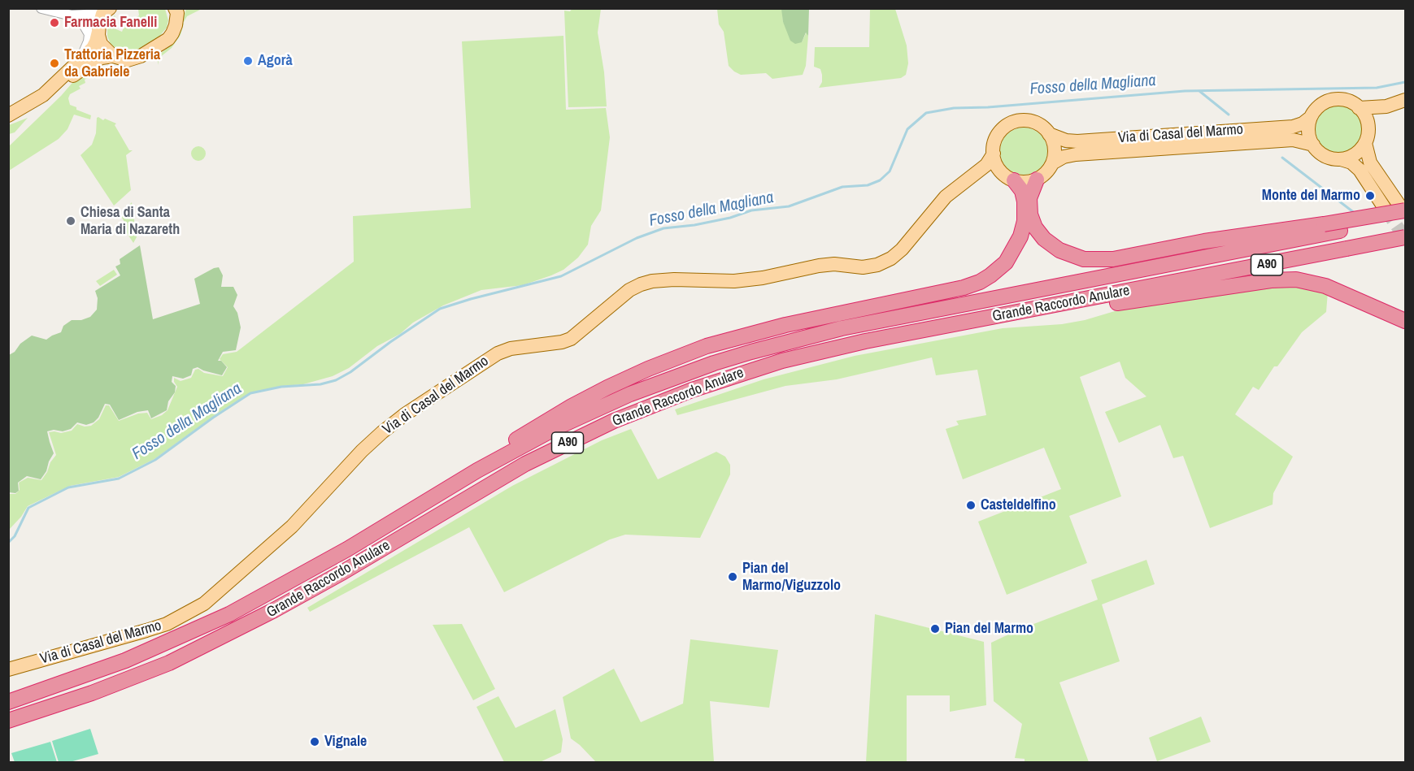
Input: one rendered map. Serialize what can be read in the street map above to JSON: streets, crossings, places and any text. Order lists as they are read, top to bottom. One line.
{"streets":{"highway":["A90","Grande Raccordo Anulare"],"main road":["Via di Casal del Marmo"]},"crossings":[["A90","Grande Raccordo Anulare"]],"water":["Fosso della Magliana"],"places":["Farmacia Fanelli","Agorà","Trattoria Pizzeria da Gabriele","Monte del Marmo","Chiesa di Santa Maria di Nazareth","Casteldelfino","Pian del Marmo/Viguzzolo","Pian del Marmo","Vignale"]}
